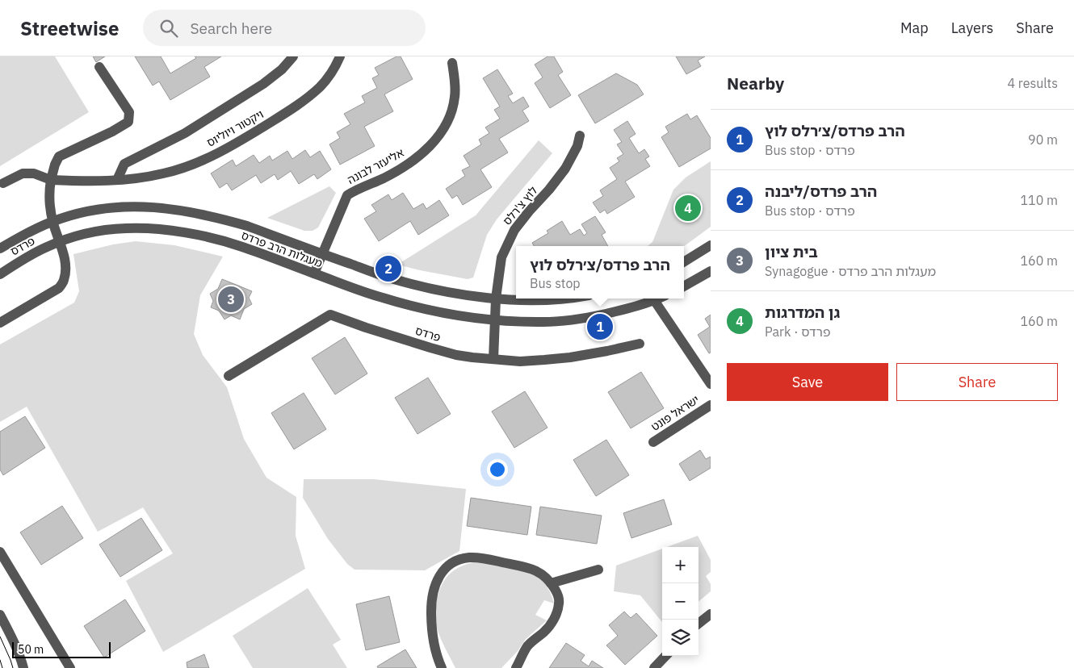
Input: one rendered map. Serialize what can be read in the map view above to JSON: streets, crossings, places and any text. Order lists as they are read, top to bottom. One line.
{"streets":{"street":["ויקטור ויוליוס","אליעזר לבונה","לוץ צ'רלס","פרדס","מעגלות הרב פרדס","ישראל פונט"]},"crossings":[["אליעזר לבונה","מעגלות הרב פרדס"],["לוץ צ'רלס","פרדס"],["לוץ צ'רלס","מעגלות הרב פרדס"],["פרדס","מעגלות הרב פרדס"]],"scale_bar":"50 m","page":{"header":"Streetwise","search":"Search here","nav":["Map","Layers","Share"],"heading":["Nearby","4 results"],"list":[{"mark":"1","name":"הרב פרדס/צ׳רלס לוץ","note":"Bus stop · פרדס","value":"90 m"},{"mark":"2","name":"הרב פרדס/ליבנה","note":"Bus stop · פרדס","value":"110 m"},{"mark":"3","name":"בית ציון","note":"Synagogue · מעגלות הרב פרדס","value":"160 m"},{"mark":"4","name":"גן המדרגות","note":"Park · פרדס","value":"160 m"}],"pins":["4","2","3","1"],"popup":["הרב פרדס/צ׳רלס לוץ","Bus stop"],"buttons":["Save","Share"],"map_buttons":["+","−"],"scale":"50 m"}}
